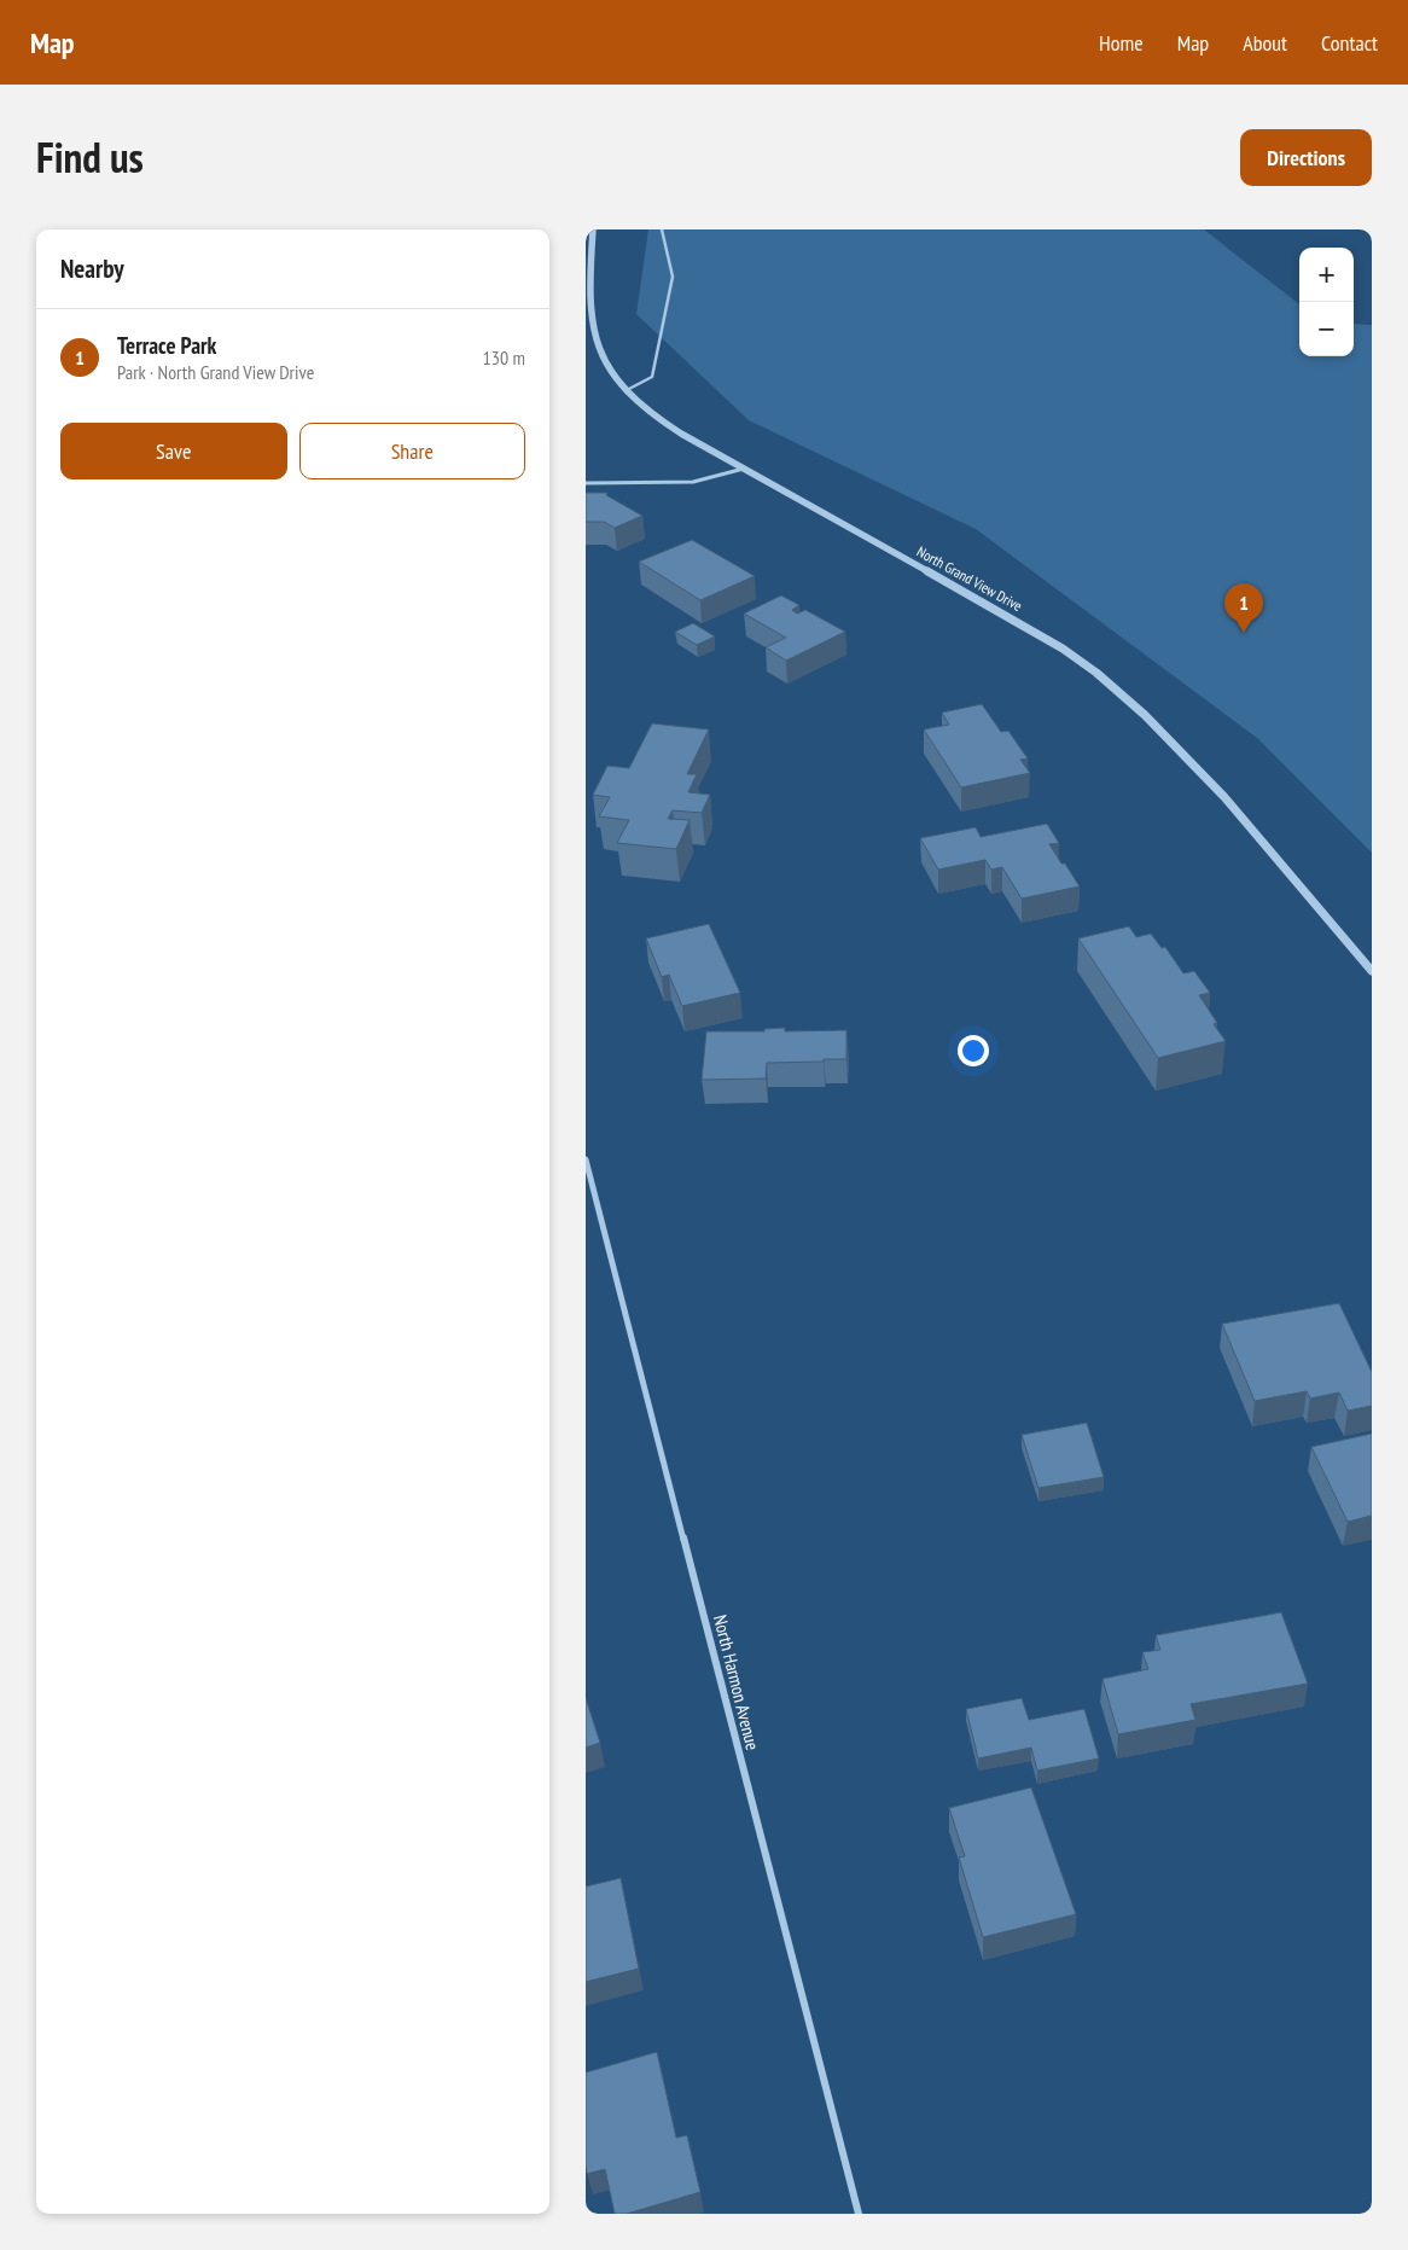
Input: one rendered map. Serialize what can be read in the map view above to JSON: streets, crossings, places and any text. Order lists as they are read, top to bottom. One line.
{"streets":{"street":["North Grand View Drive","North Harmon Avenue"]},"page":{"header":"Map","nav":["Home","Map","About","Contact"],"title":"Find us","buttons":["Directions",["Save","Share"]],"heading":"Nearby","map_buttons":["+","−"],"list":[{"mark":"1","name":"Terrace Park","note":"Park · North Grand View Drive","value":"130 m"}],"pins":"1"}}
